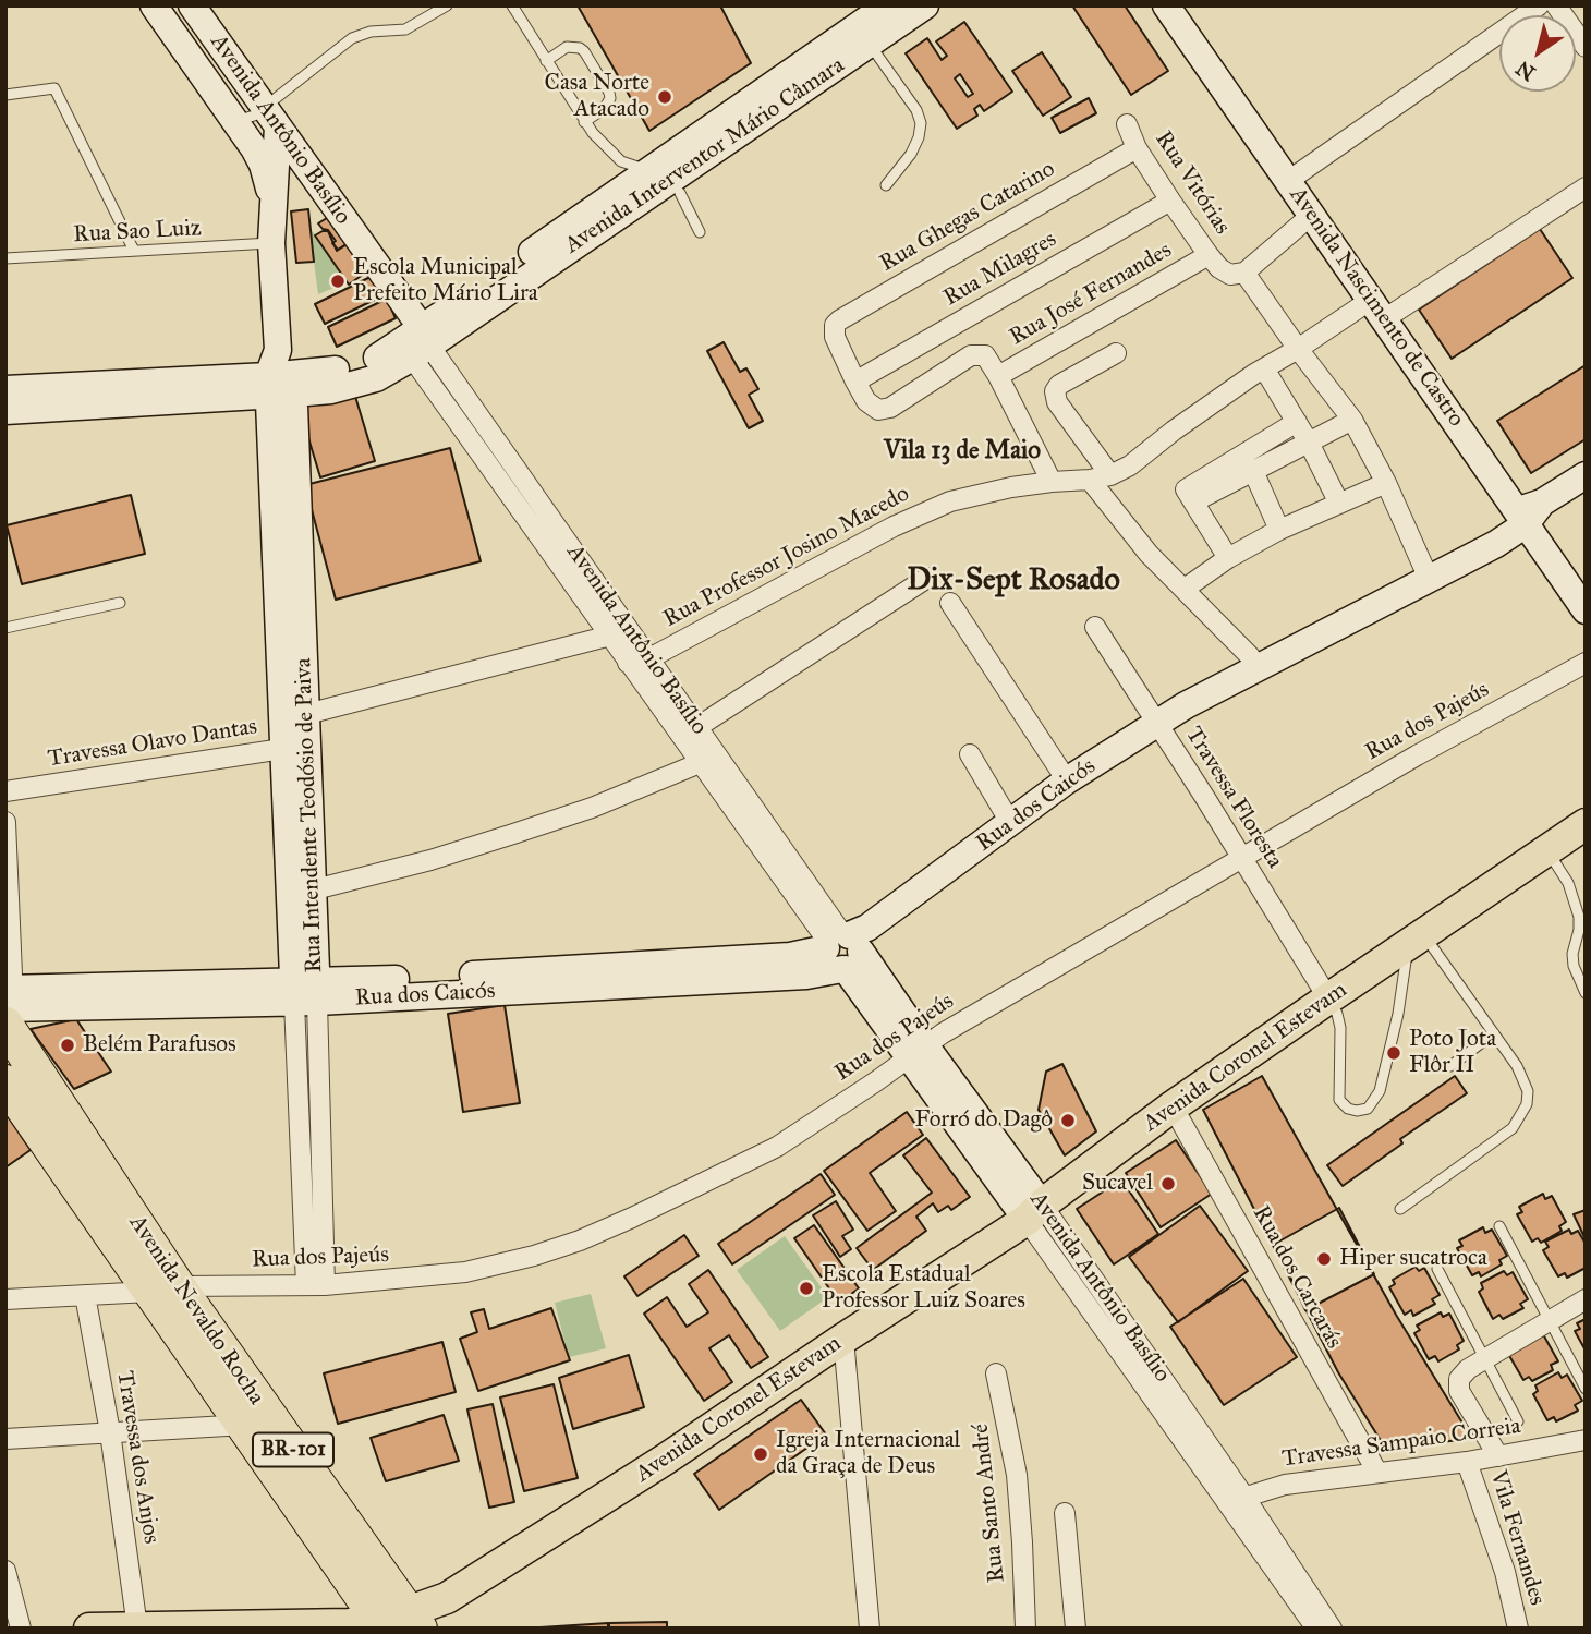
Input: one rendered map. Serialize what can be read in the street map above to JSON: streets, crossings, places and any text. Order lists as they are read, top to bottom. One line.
{"streets":{"highway":["Avenida Nevaldo Rocha","BR-101"],"main road":["Avenida Coronel Estevam"],"street":["Avenida Antônio Basílio","Avenida Interventor Mário Câmara","Rua Vitórias","Rua Ghegas Catarino","Rua Milagres","Rua José Fernandes","Avenida Nascimento de Castro","Rua Professor Josino Macedo","Rua dos Pajeús","Travessa Olavo Dantas","Travessa Floresta","Rua dos Caicós","Rua Intendente Teodósio de Paiva","Rua dos Carcarás","Travessa Sampaio Correia","Travessa dos Anjos","Rua Santo André","Vila Fernandes"],"lane":["Rua Sao Luiz"]},"crossings":[["Avenida Antônio Basílio","Avenida Interventor Mário Câmara"],["Avenida Antônio Basílio","Rua Professor Josino Macedo"],["Avenida Antônio Basílio","Rua dos Pajeús"],["Avenida Antônio Basílio","Rua dos Caicós"],["Avenida Antônio Basílio","Rua Intendente Teodósio de Paiva"],["Avenida Antônio Basílio","Avenida Coronel Estevam"],["Avenida Antônio Basílio","Travessa Sampaio Correia"],["Avenida Interventor Mário Câmara","Rua Intendente Teodósio de Paiva"],["Rua Vitórias","Rua Ghegas Catarino"],["Rua Vitórias","Rua Milagres"],["Rua Vitórias","Rua José Fernandes"],["Rua Ghegas Catarino","Rua Milagres"],["Rua Sao Luiz","Rua Intendente Teodósio de Paiva"],["Avenida Nascimento de Castro","Rua Professor Josino Macedo"],["Avenida Nascimento de Castro","Rua dos Caicós"],["Rua dos Pajeús","Travessa Floresta"],["Rua dos Pajeús","Rua Intendente Teodósio de Paiva"],["Rua dos Pajeús","Avenida Nevaldo Rocha"],["Rua dos Pajeús","Travessa dos Anjos"],["Travessa Olavo Dantas","Rua Intendente Teodósio de Paiva"],["Travessa Floresta","Rua dos Caicós"],["Travessa Floresta","Avenida Coronel Estevam"],["Rua dos Caicós","Rua Intendente Teodósio de Paiva"],["Rua dos Caicós","Avenida Nevaldo Rocha"],["Avenida Coronel Estevam","Rua dos Carcarás"],["Avenida Coronel Estevam","Avenida Nevaldo Rocha"],["Avenida Coronel Estevam","Travessa dos Anjos"],["Rua dos Carcarás","Travessa Sampaio Correia"],["Travessa Sampaio Correia","Vila Fernandes"]],"districts":["Vila 13 de Maio","Dix-Sept Rosado"],"places":["Casa Norte Atacado","Escola Municipal Prefeito Mário Lira","Belém Parafusos","Poto Jota Flôr II","Forró do Dagô","Sucavel","Hiper sucatroca","Escola Estadual Professor Luiz Soares","Igreja Internacional da Graça de Deus"],"north":"bottom left"}
